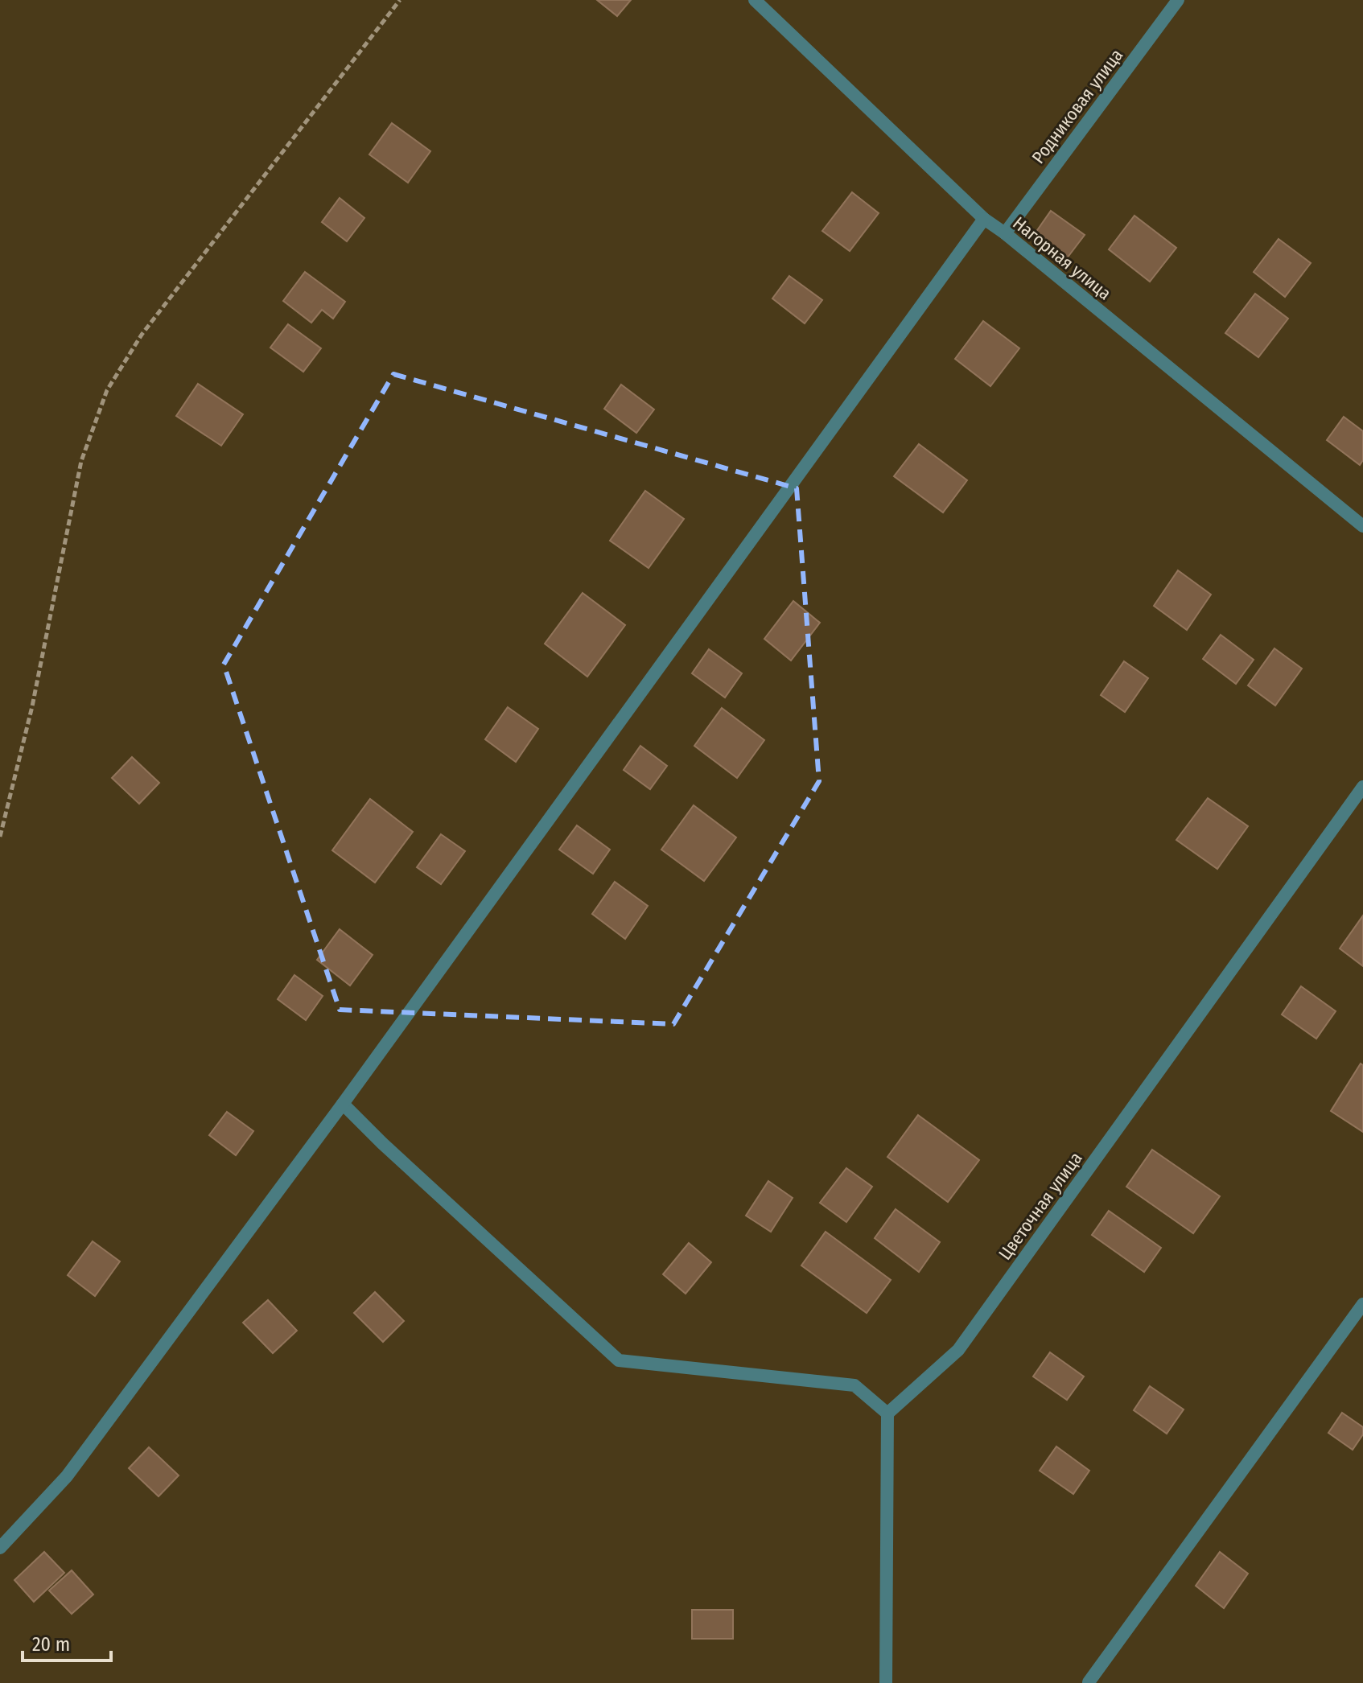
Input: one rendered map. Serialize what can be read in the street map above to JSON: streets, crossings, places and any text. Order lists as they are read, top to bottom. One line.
{"streets":{"street":["Родниковая улица","Нагорная улица","Цветочная улица"]},"crossings":[["Родниковая улица","Нагорная улица"]],"scale_bar":"20 m"}
